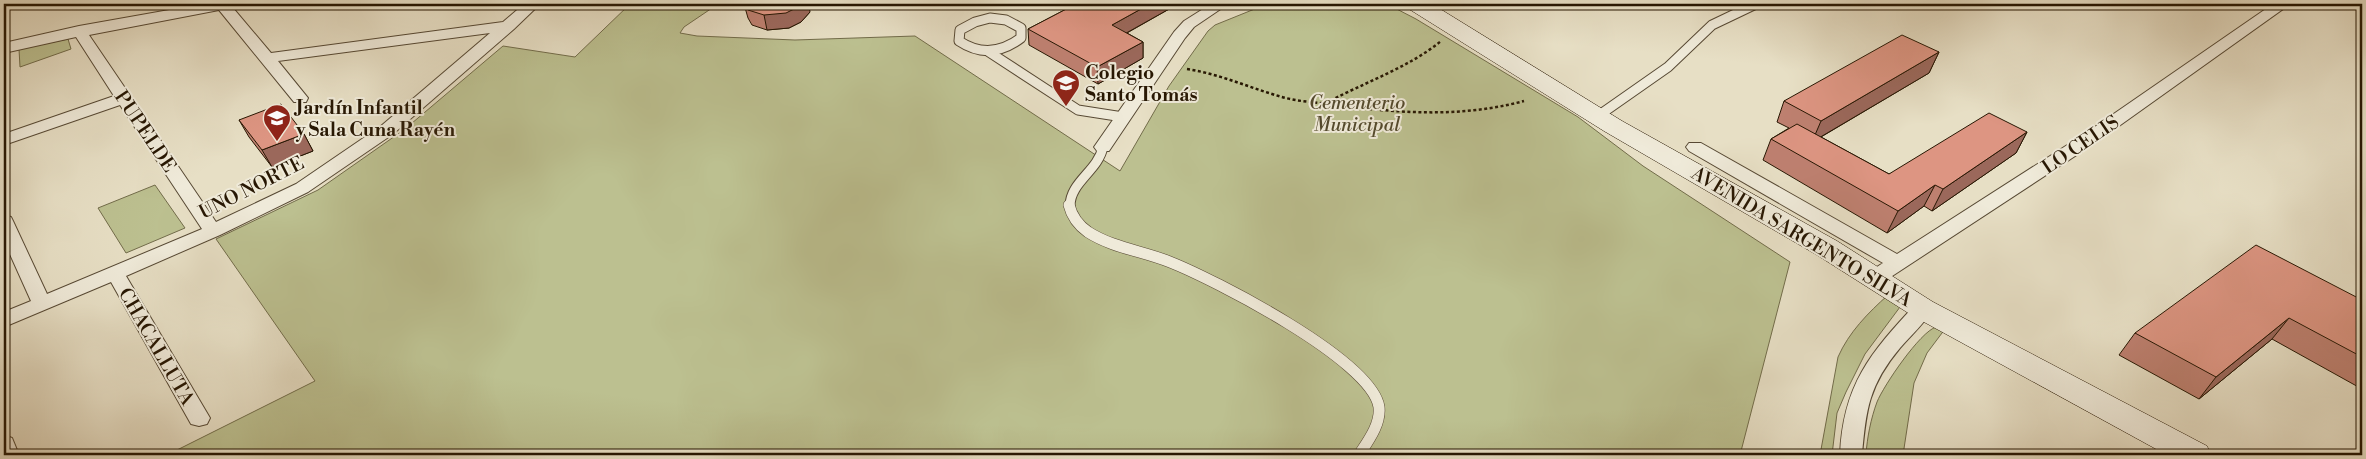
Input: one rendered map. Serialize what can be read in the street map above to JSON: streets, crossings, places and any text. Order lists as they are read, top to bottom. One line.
{"streets":{"main road":["AVENIDA SARGENTO SILVA"],"street":["PUPELDE","LO CELIS","UNO NORTE","CHACALLUTA"]},"crossings":[["PUPELDE","UNO NORTE"],["LO CELIS","AVENIDA SARGENTO SILVA"],["UNO NORTE","CHACALLUTA"]],"parks":["Cementerio Municipal"],"places":{"school or university":["Colegio Santo Tomás","Jardín Infantil y Sala Cuna Rayén"]}}
